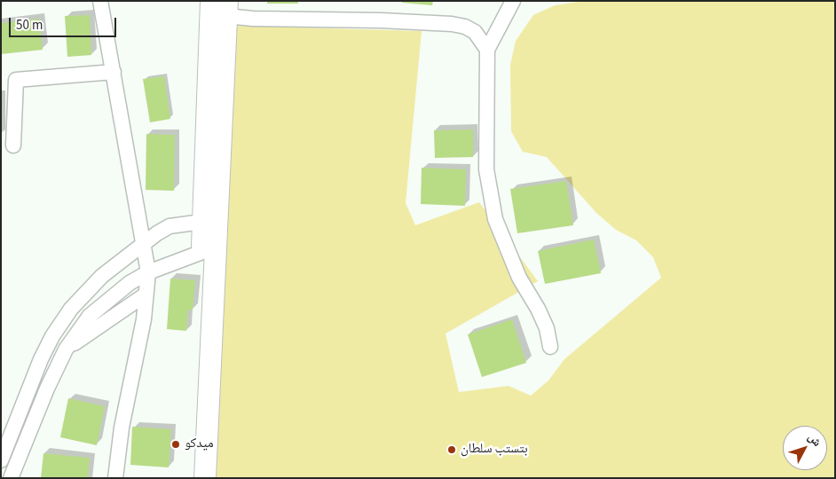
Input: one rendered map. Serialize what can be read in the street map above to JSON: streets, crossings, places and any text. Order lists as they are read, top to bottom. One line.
{"places":["ميدكو","بتستب سلطان"],"scale_bar":"50 m","north":"top right"}
